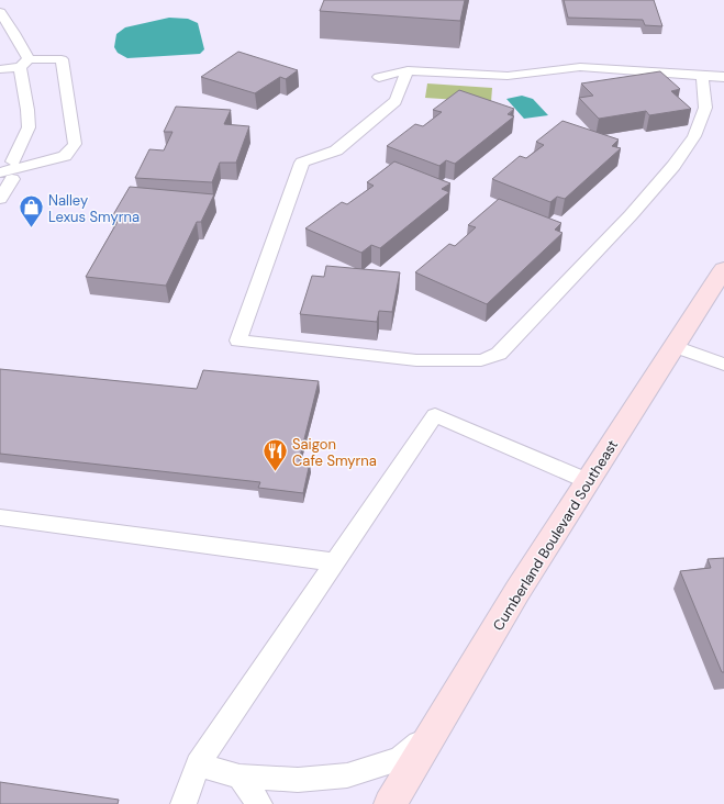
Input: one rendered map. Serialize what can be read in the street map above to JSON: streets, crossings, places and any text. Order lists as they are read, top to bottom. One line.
{"streets":{"main road":["Cumberland Boulevard Southeast"]},"places":{"shop":["Nalley Lexus Smyrna"],"restaurant":["Saigon Cafe Smyrna"]}}
